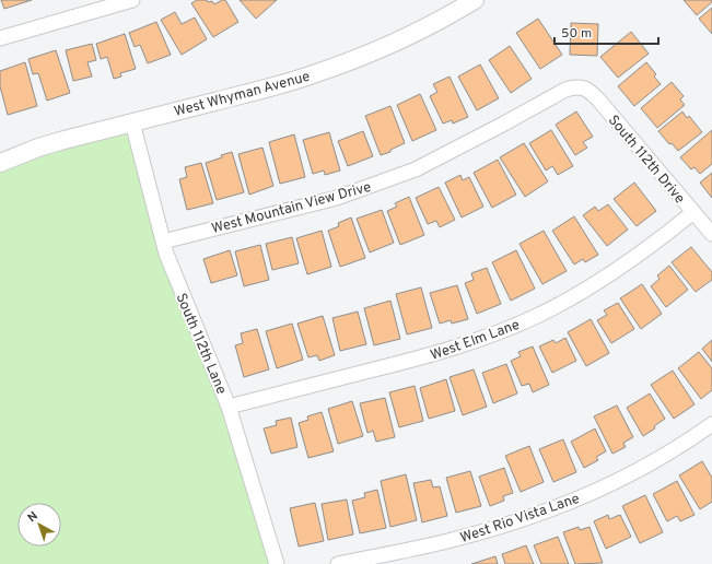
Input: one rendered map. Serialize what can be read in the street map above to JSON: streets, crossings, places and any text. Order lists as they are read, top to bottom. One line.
{"streets":{"street":["West Whyman Avenue","South 112th Drive","West Mountain View Drive","West Elm Lane","South 112th Lane","West Rio Vista Lane"]},"crossings":[["West Whyman Avenue","South 112th Lane"],["South 112th Drive","West Mountain View Drive"],["South 112th Drive","West Elm Lane"],["West Mountain View Drive","South 112th Lane"],["West Elm Lane","South 112th Lane"]],"scale_bar":"50 m","north":"top left"}
